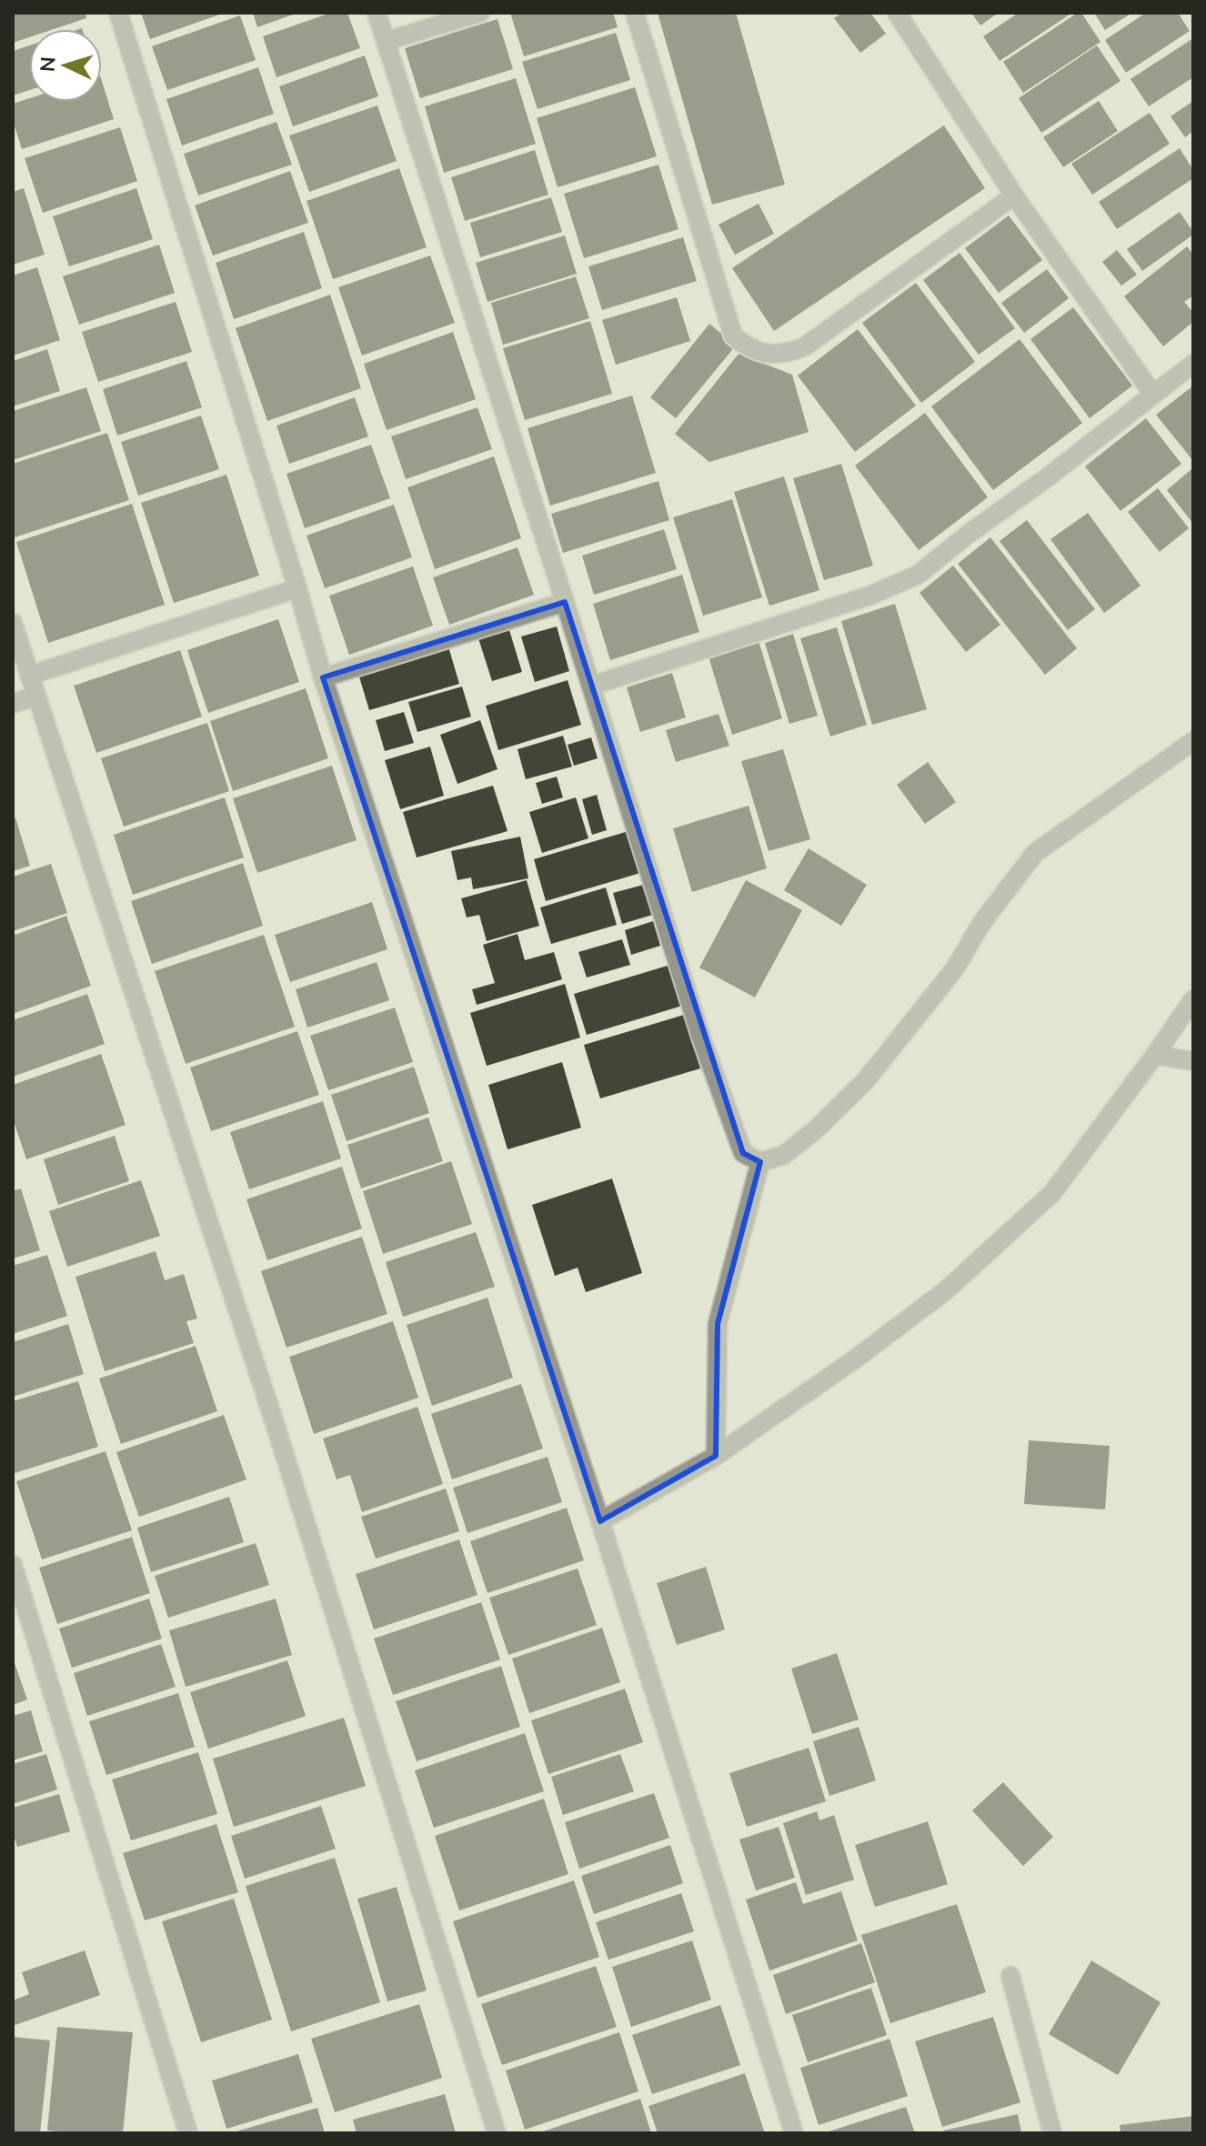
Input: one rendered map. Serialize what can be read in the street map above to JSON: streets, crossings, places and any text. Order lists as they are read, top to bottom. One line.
{"north":"left"}
